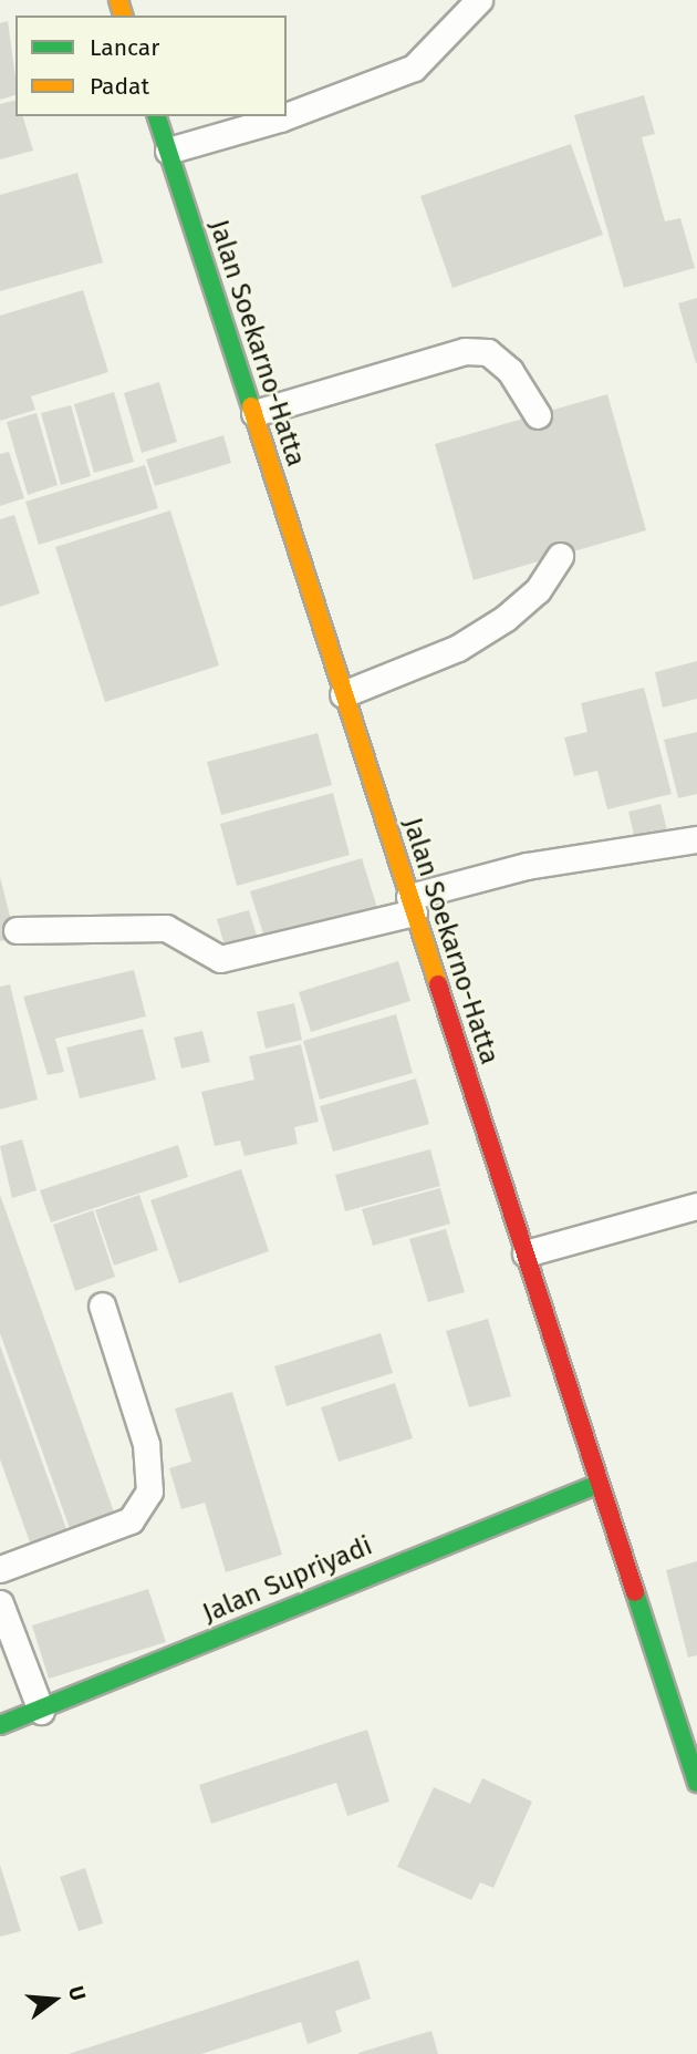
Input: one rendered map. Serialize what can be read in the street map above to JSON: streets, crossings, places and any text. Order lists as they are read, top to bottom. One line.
{"streets":{"main road":["Jalan Soekarno-Hatta","Jalan Supriyadi"]},"crossings":[["Jalan Soekarno-Hatta","Jalan Supriyadi"]],"legend":["Lancar","Padat"],"north":"right"}
